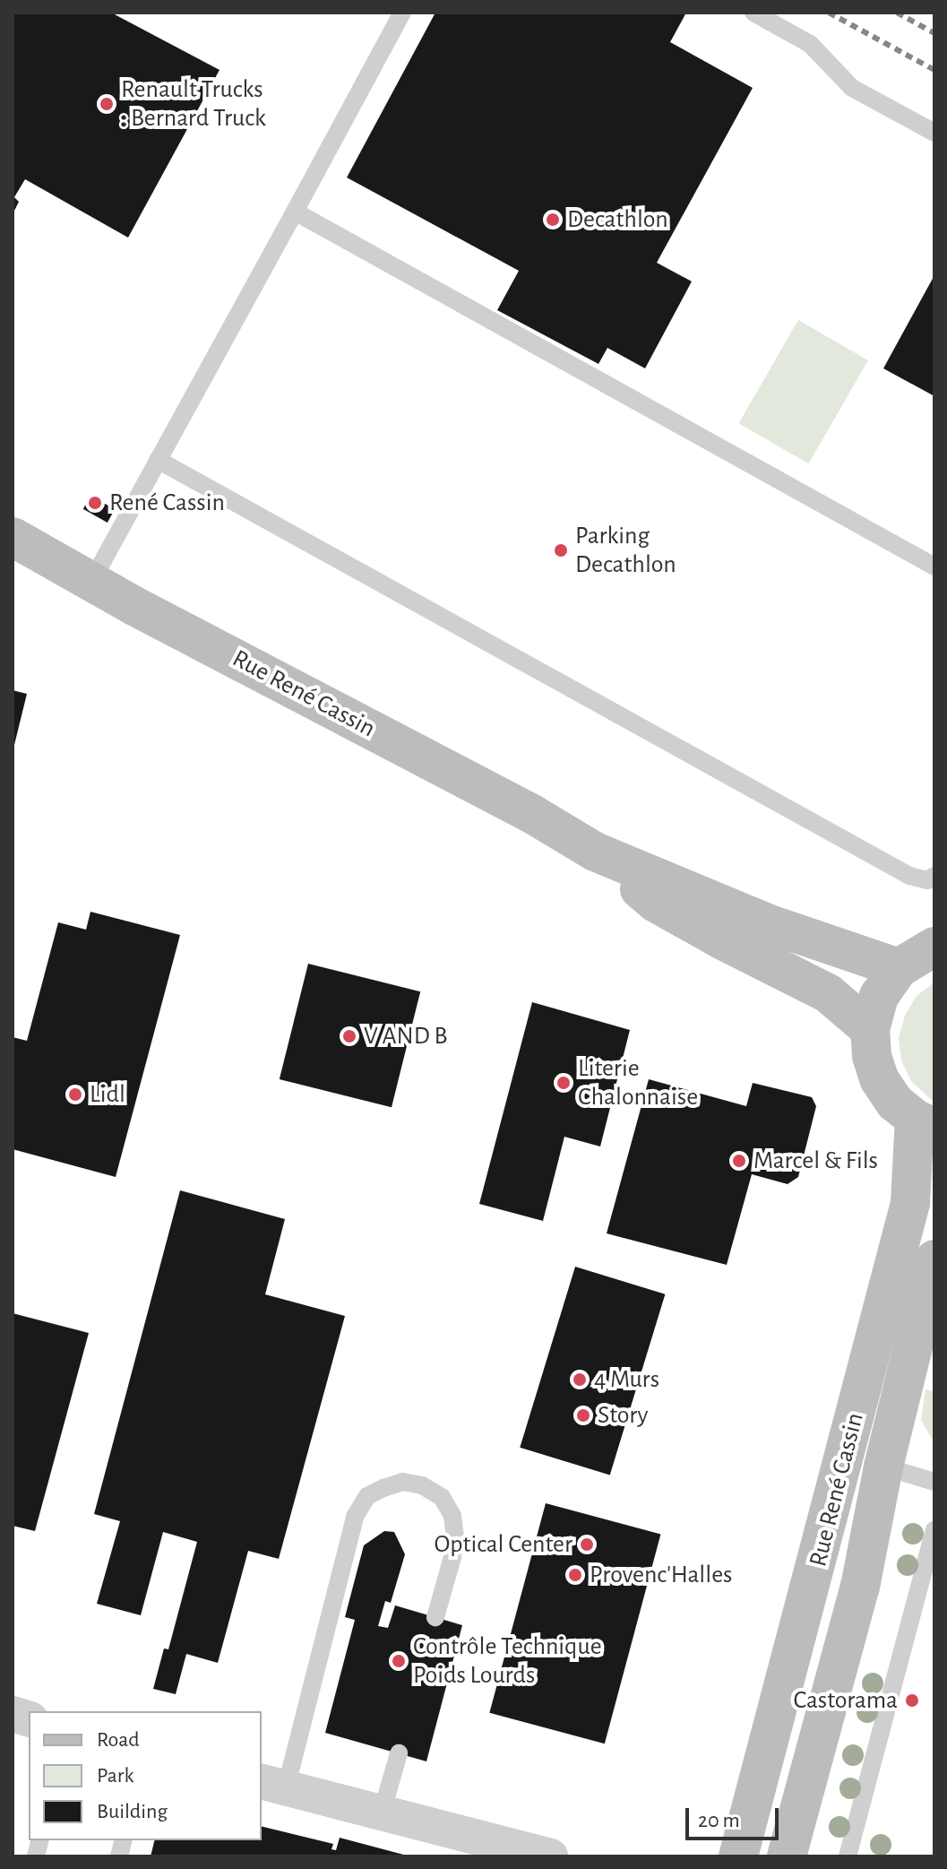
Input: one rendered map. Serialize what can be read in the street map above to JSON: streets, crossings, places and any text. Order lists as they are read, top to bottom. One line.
{"streets":{"main road":["Rue René Cassin"]},"places":["Renault Trucks : Bernard Truck","Decathlon","René Cassin","Parking Decathlon","V AND B","Literie Chalonnaise","Lidl","Marcel & Fils","4 Murs","Story","Optical Center","Provenc'Halles","Contrôle Technique Poids Lourds","Castorama"],"legend":["Road","Park","Building"],"scale_bar":"20 m"}
